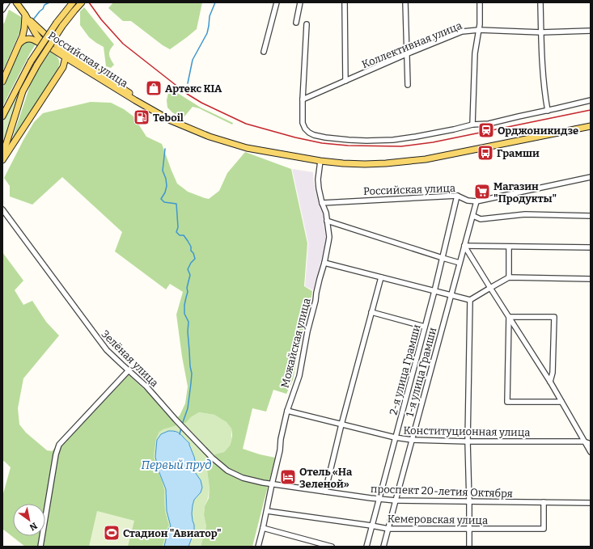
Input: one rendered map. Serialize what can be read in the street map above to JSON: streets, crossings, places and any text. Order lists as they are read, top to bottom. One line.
{"streets":{"main road":["Российская улица"],"street":["Коллективная улица","Можайская улица","Зелёная улица","2-я улица Грамши","1-я улица Грамши","Конституционная улица","проспект 20-летия Октября","Кемеровская улица"]},"crossings":[["Российская улица","Можайская улица"],["Российская улица","2-я улица Грамши"],["Российская улица","1-я улица Грамши"],["Можайская улица","Зелёная улица"],["Можайская улица","Конституционная улица"],["Можайская улица","проспект 20-летия Октября"],["Можайская улица","Кемеровская улица"],["Зелёная улица","проспект 20-летия Октября"],["2-я улица Грамши","Конституционная улица"],["2-я улица Грамши","проспект 20-летия Октября"],["2-я улица Грамши","Кемеровская улица"],["1-я улица Грамши","Конституционная улица"],["1-я улица Грамши","проспект 20-летия Октября"],["1-я улица Грамши","Кемеровская улица"],["проспект 20-летия Октября","Кемеровская улица"]],"water":["Первый пруд"],"places":{"shop":["Артекс KIA"],"fuel station":["Teboil"],"station":["Орджоникидзе"],"bus stop":["Грамши"],"supermarket":["Магазин \"Продукты\""],"hotel":["Отель «На Зеленой»"],"sports":["Стадион \"Авиатор\""]},"north":"bottom right"}
